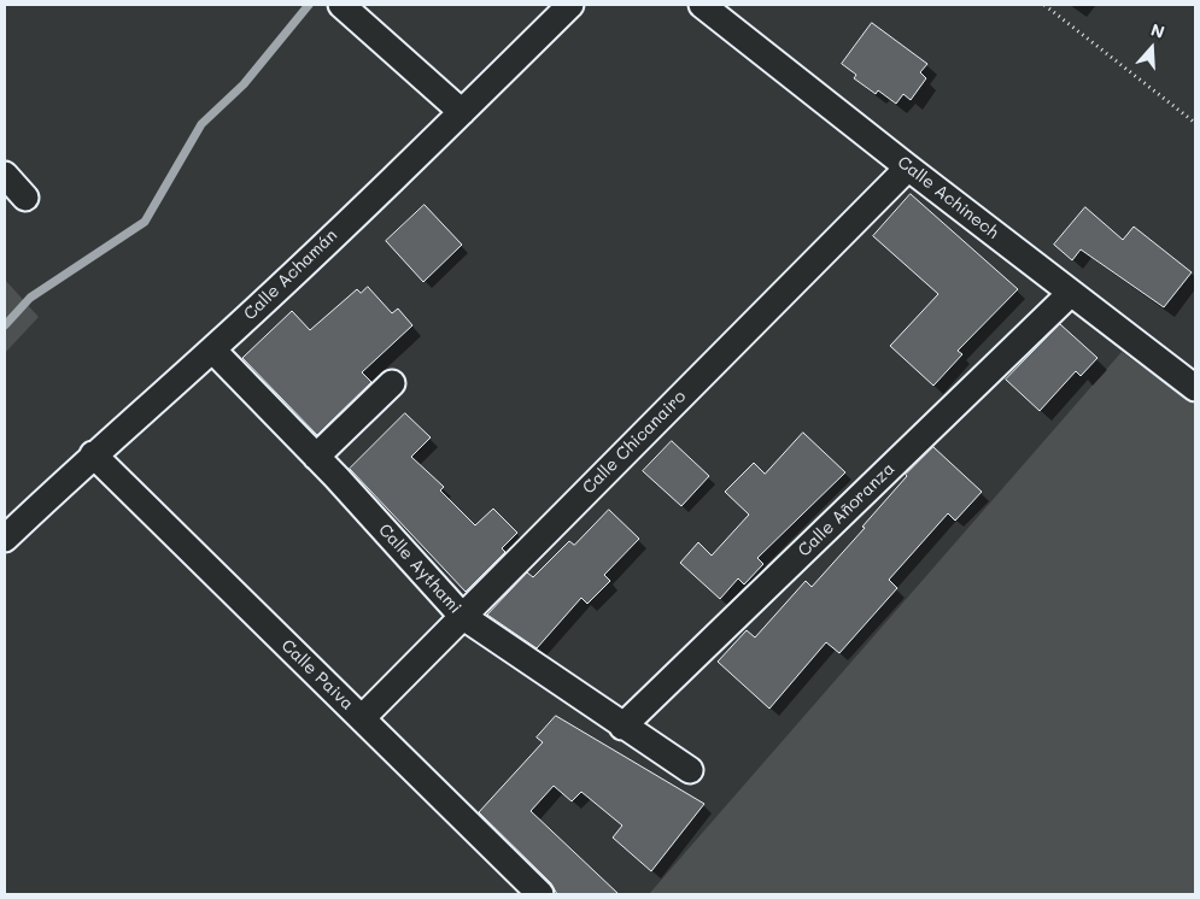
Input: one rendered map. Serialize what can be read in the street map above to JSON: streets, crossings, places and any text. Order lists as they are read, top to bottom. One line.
{"streets":{"street":["Calle Achinech","Calle Achamán","Calle Chicanairo","Calle Añoranza","Calle Aythami","Calle Paiva"]},"crossings":[["Calle Achinech","Calle Chicanairo"],["Calle Achinech","Calle Añoranza"],["Calle Achamán","Calle Aythami"],["Calle Achamán","Calle Paiva"],["Calle Chicanairo","Calle Aythami"],["Calle Chicanairo","Calle Paiva"],["Calle Añoranza","Calle Aythami"]],"north":"top"}
